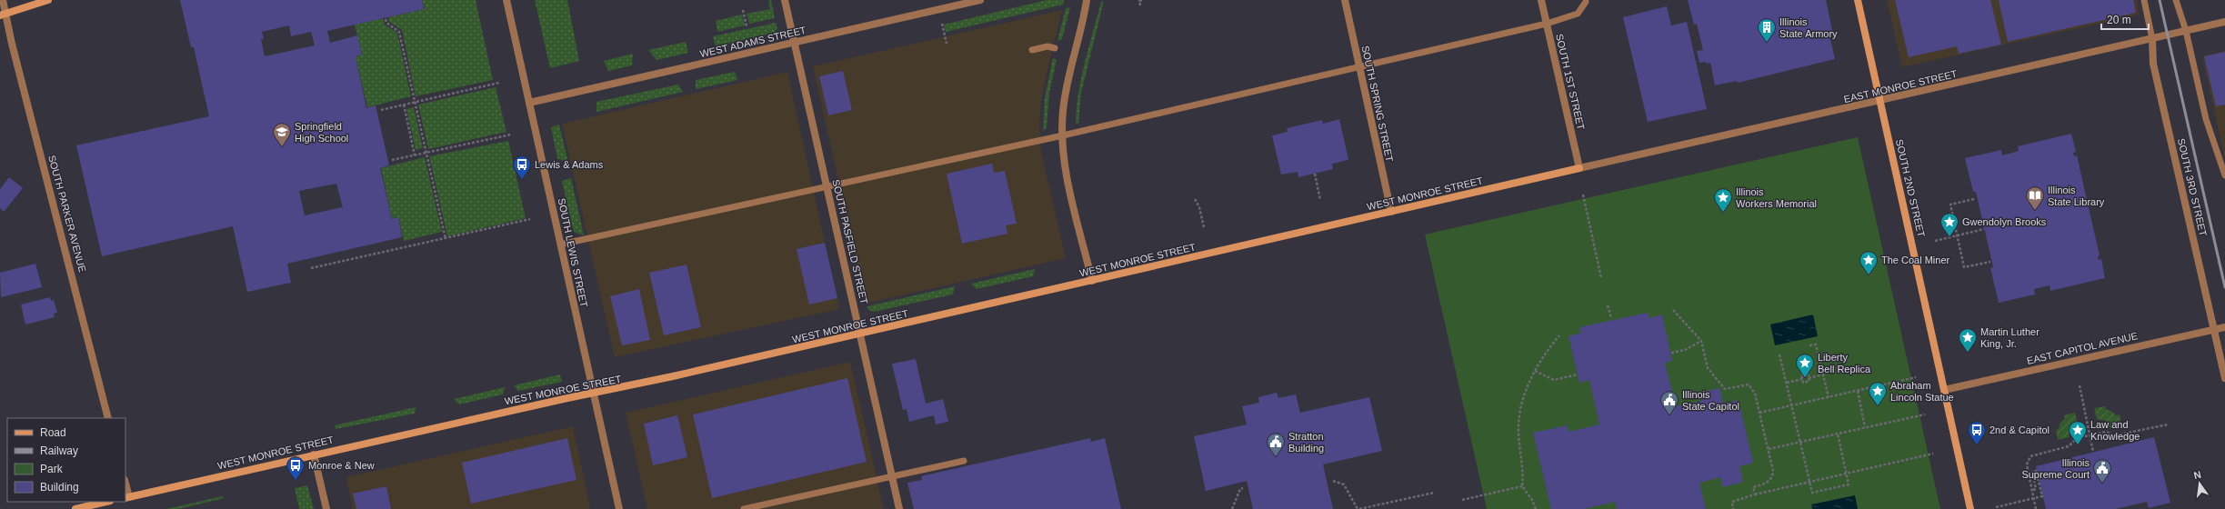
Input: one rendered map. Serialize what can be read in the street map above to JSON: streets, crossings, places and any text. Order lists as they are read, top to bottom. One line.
{"streets":{"street":["WEST ADAMS STREET","SOUTH 1ST STREET","EAST MONROE STREET","SOUTH SPRING STREET","SOUTH 3RD STREET","SOUTH 2ND STREET","WEST MONROE STREET","SOUTH PARKER AVENUE","SOUTH PASFIELD STREET","SOUTH LEWIS STREET","EAST CAPITOL AVENUE"]},"crossings":[["WEST ADAMS STREET","SOUTH PASFIELD STREET"],["WEST ADAMS STREET","SOUTH LEWIS STREET"],["SOUTH 1ST STREET","EAST MONROE STREET"],["SOUTH 1ST STREET","WEST MONROE STREET"],["EAST MONROE STREET","SOUTH 3RD STREET"],["EAST MONROE STREET","SOUTH 2ND STREET"],["EAST MONROE STREET","WEST MONROE STREET"],["SOUTH SPRING STREET","WEST MONROE STREET"],["SOUTH 3RD STREET","EAST CAPITOL AVENUE"],["SOUTH 2ND STREET","EAST CAPITOL AVENUE"],["WEST MONROE STREET","SOUTH PASFIELD STREET"],["WEST MONROE STREET","SOUTH LEWIS STREET"]],"places":{"building":["Illinois State Armory"],"school or university":["Springfield High School"],"bus stop":["Lewis & Adams","2nd & Capitol","Monroe & New"],"library":["Illinois State Library"],"place":["Illinois Workers Memorial","Gwendolyn Brooks","The Coal Miner","Martin Luther King, Jr.","Liberty Bell Replica","Abraham Lincoln Statue","Law and Knowledge"],"public building":["Illinois State Capitol","Stratton Building","Illinois Supreme Court"]},"legend":["Road","Railway","Park","Building"],"scale_bar":"20 m","north":"top"}
